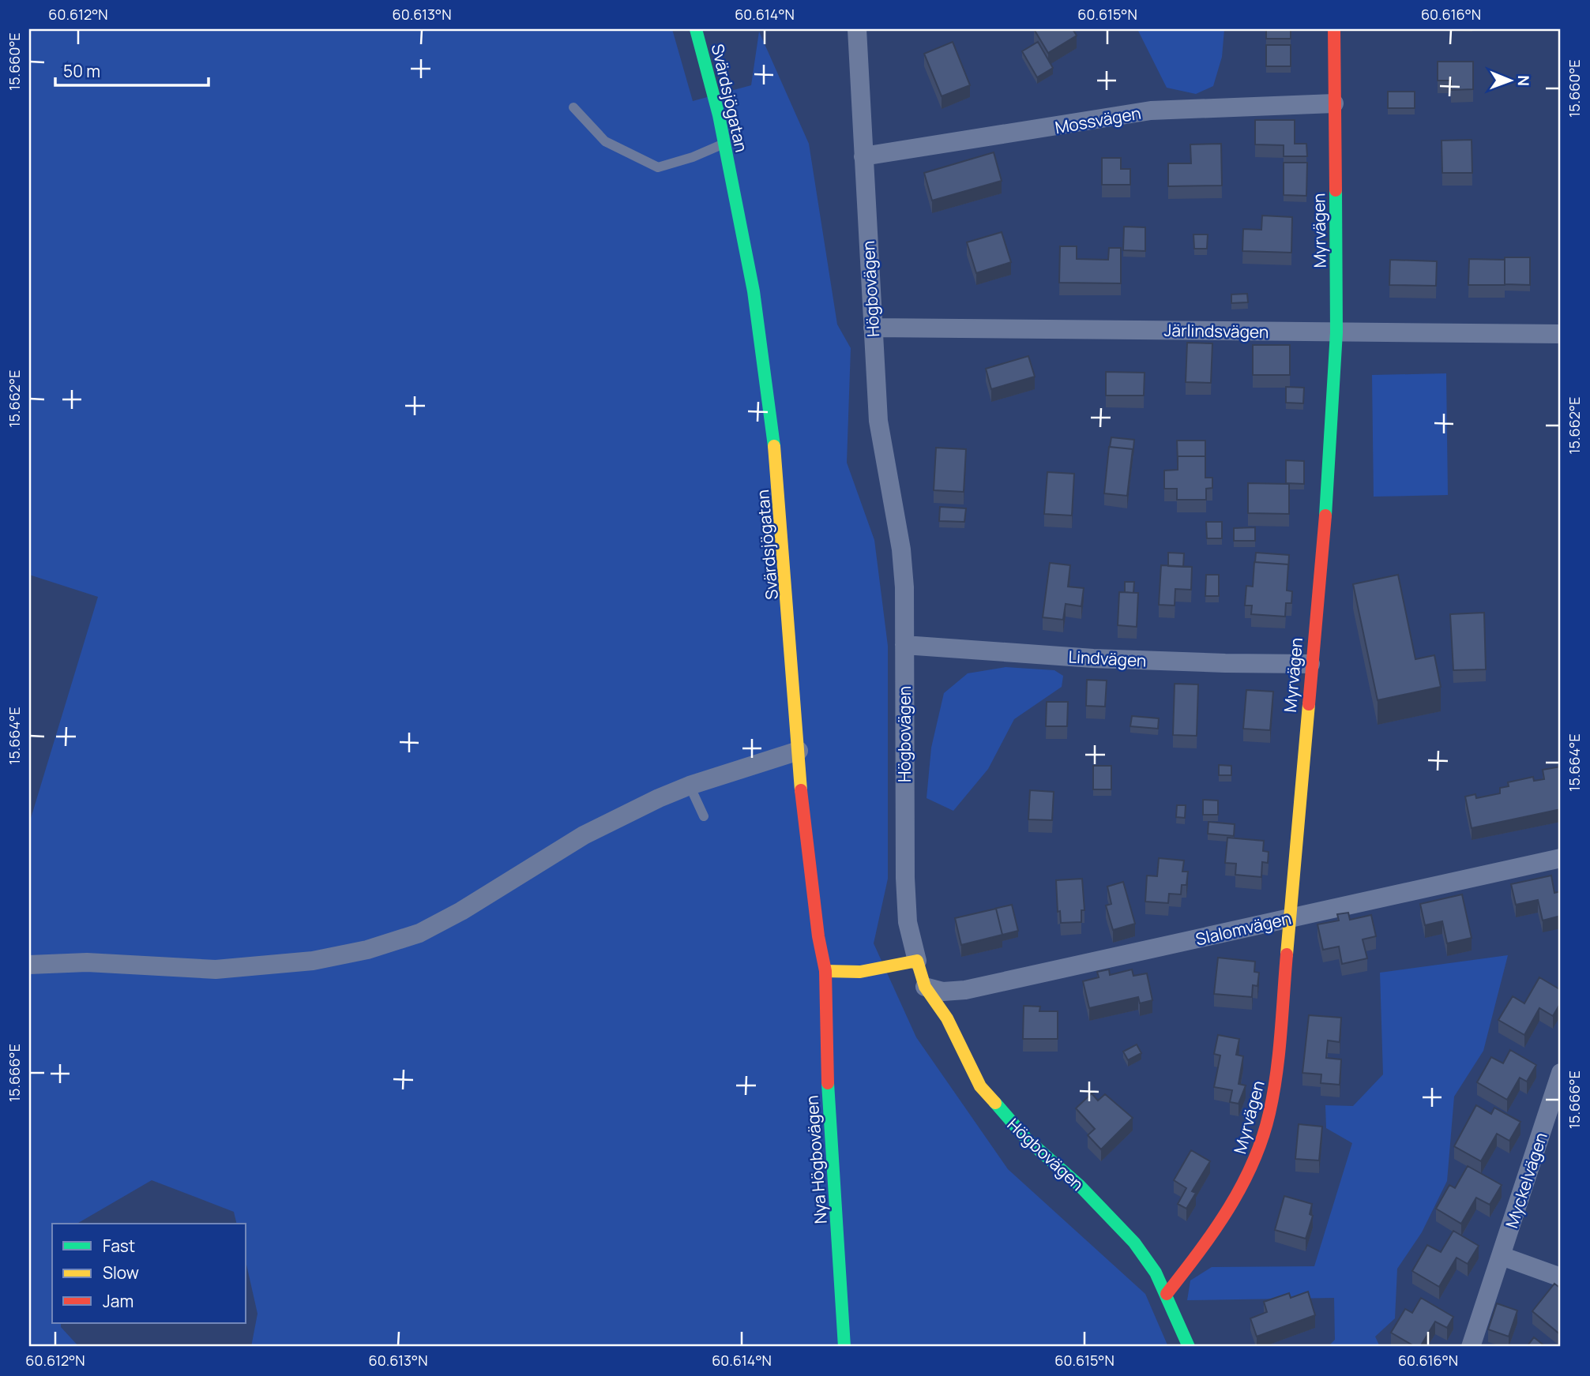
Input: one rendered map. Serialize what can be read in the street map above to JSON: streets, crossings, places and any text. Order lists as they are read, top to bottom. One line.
{"streets":{"street":["Svärdsjögatan","Mossvägen","Myrvägen","Högbovägen","Järlindsvägen","Lindvägen","Slalomvägen","Nya Högbovägen","Myckelvägen"]},"crossings":[["Svärdsjögatan","Nya Högbovägen"],["Mossvägen","Myrvägen"],["Mossvägen","Högbovägen"],["Myrvägen","Högbovägen"],["Myrvägen","Järlindsvägen"],["Myrvägen","Lindvägen"],["Myrvägen","Slalomvägen"],["Högbovägen","Järlindsvägen"],["Högbovägen","Lindvägen"],["Högbovägen","Slalomvägen"]],"legend":["Fast","Slow","Jam"],"scale_bar":"50 m","north":"right","coordinates":["60.612°N","60.613°N","60.614°N","60.615°N","60.616°N","15.660°E","15.662°E","15.664°E","15.666°E"]}
